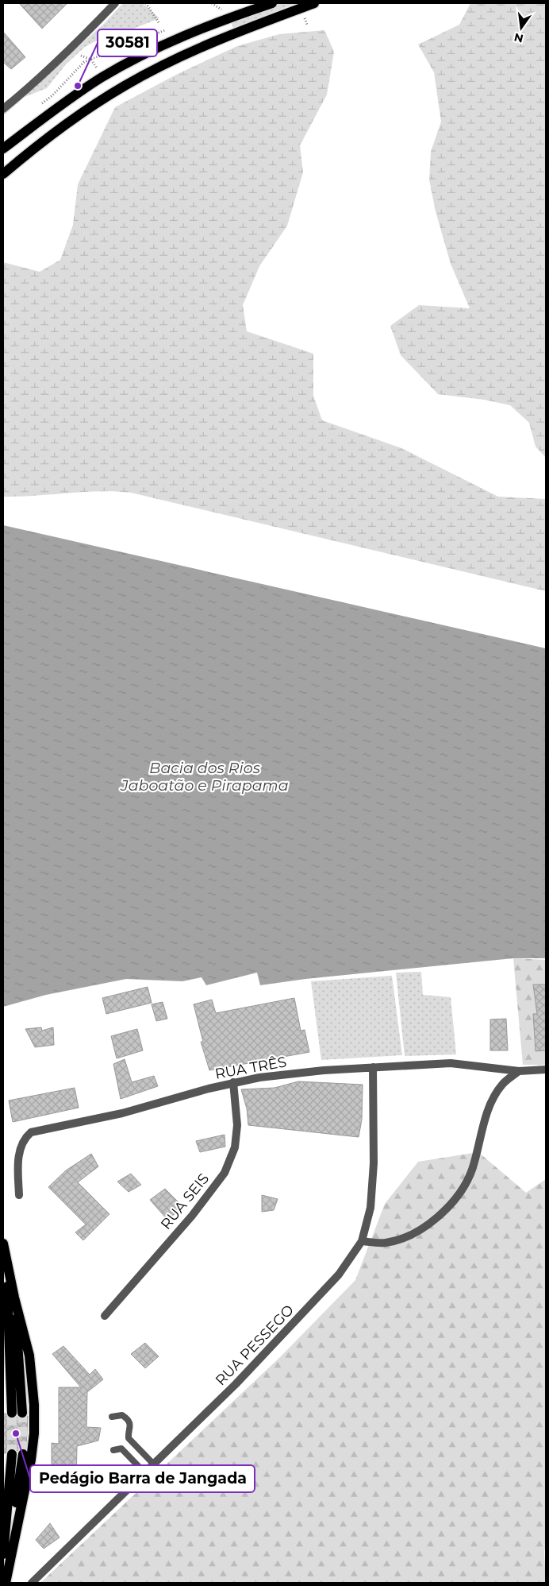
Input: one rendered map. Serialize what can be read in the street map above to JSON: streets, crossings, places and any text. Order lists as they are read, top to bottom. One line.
{"streets":{"street":["RUA TRÊS","RUA SEIS","RUA PESSEGO"]},"crossings":[["RUA TRÊS","RUA SEIS"],["RUA TRÊS","RUA PESSEGO"]],"water":["Bacia dos Rios Jaboatão e Pirapama"],"places":["30581","Pedágio Barra de Jangada"],"north":"bottom"}
